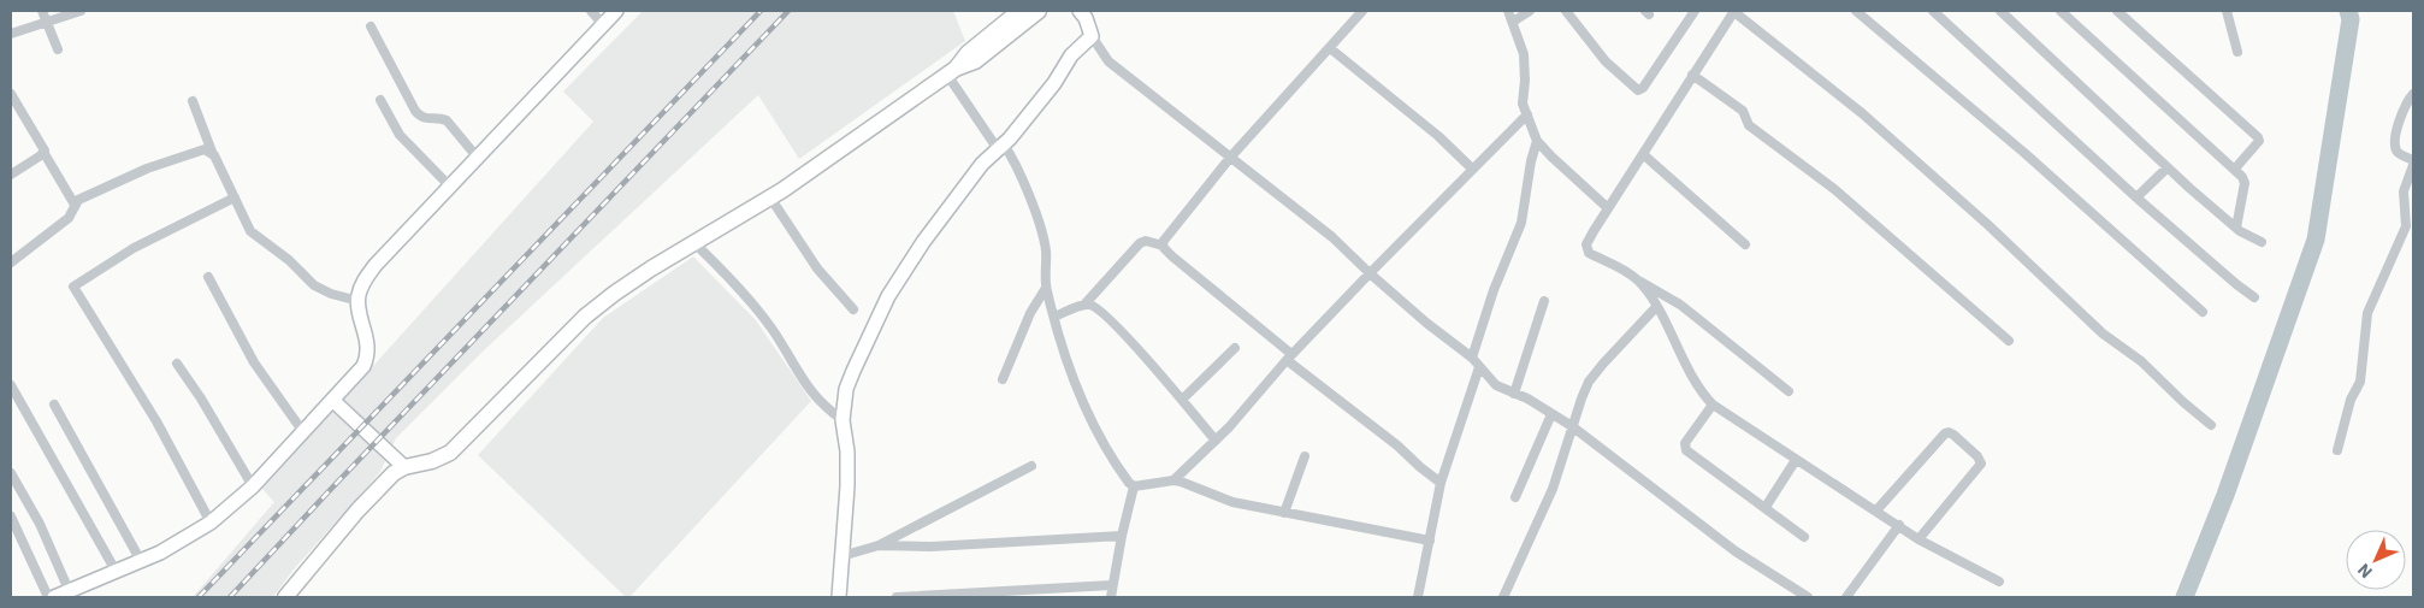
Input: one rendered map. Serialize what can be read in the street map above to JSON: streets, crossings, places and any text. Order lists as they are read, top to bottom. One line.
{"north":"bottom left"}
